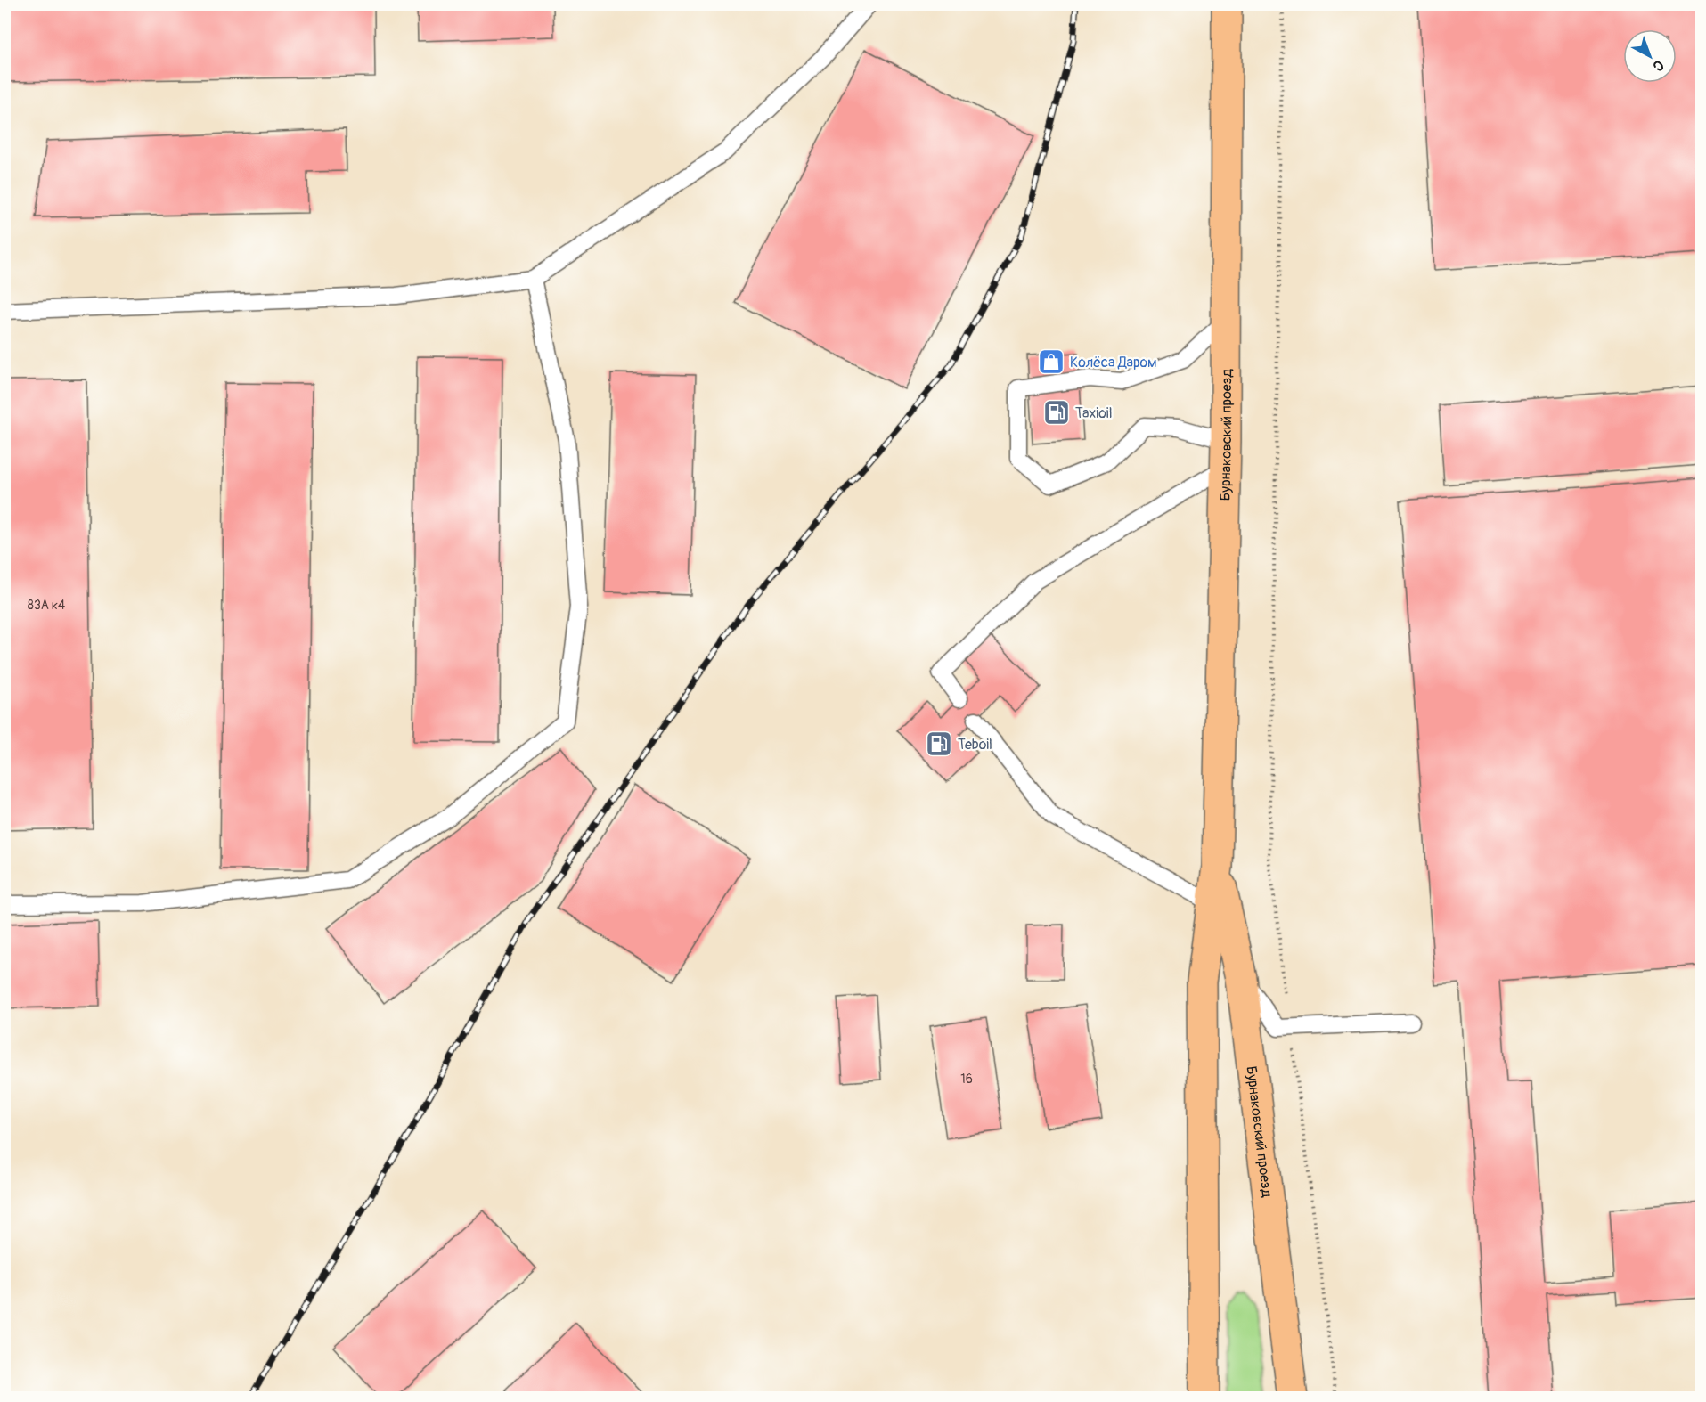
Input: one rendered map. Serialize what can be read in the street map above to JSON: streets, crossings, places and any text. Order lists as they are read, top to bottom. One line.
{"streets":{"main road":["Бурнаковский проезд"]},"places":{"shop":["Колёса Даром"],"fuel station":["Taxioil","Teboil"]},"house_numbers":["83А к4","16"],"north":"bottom right"}
